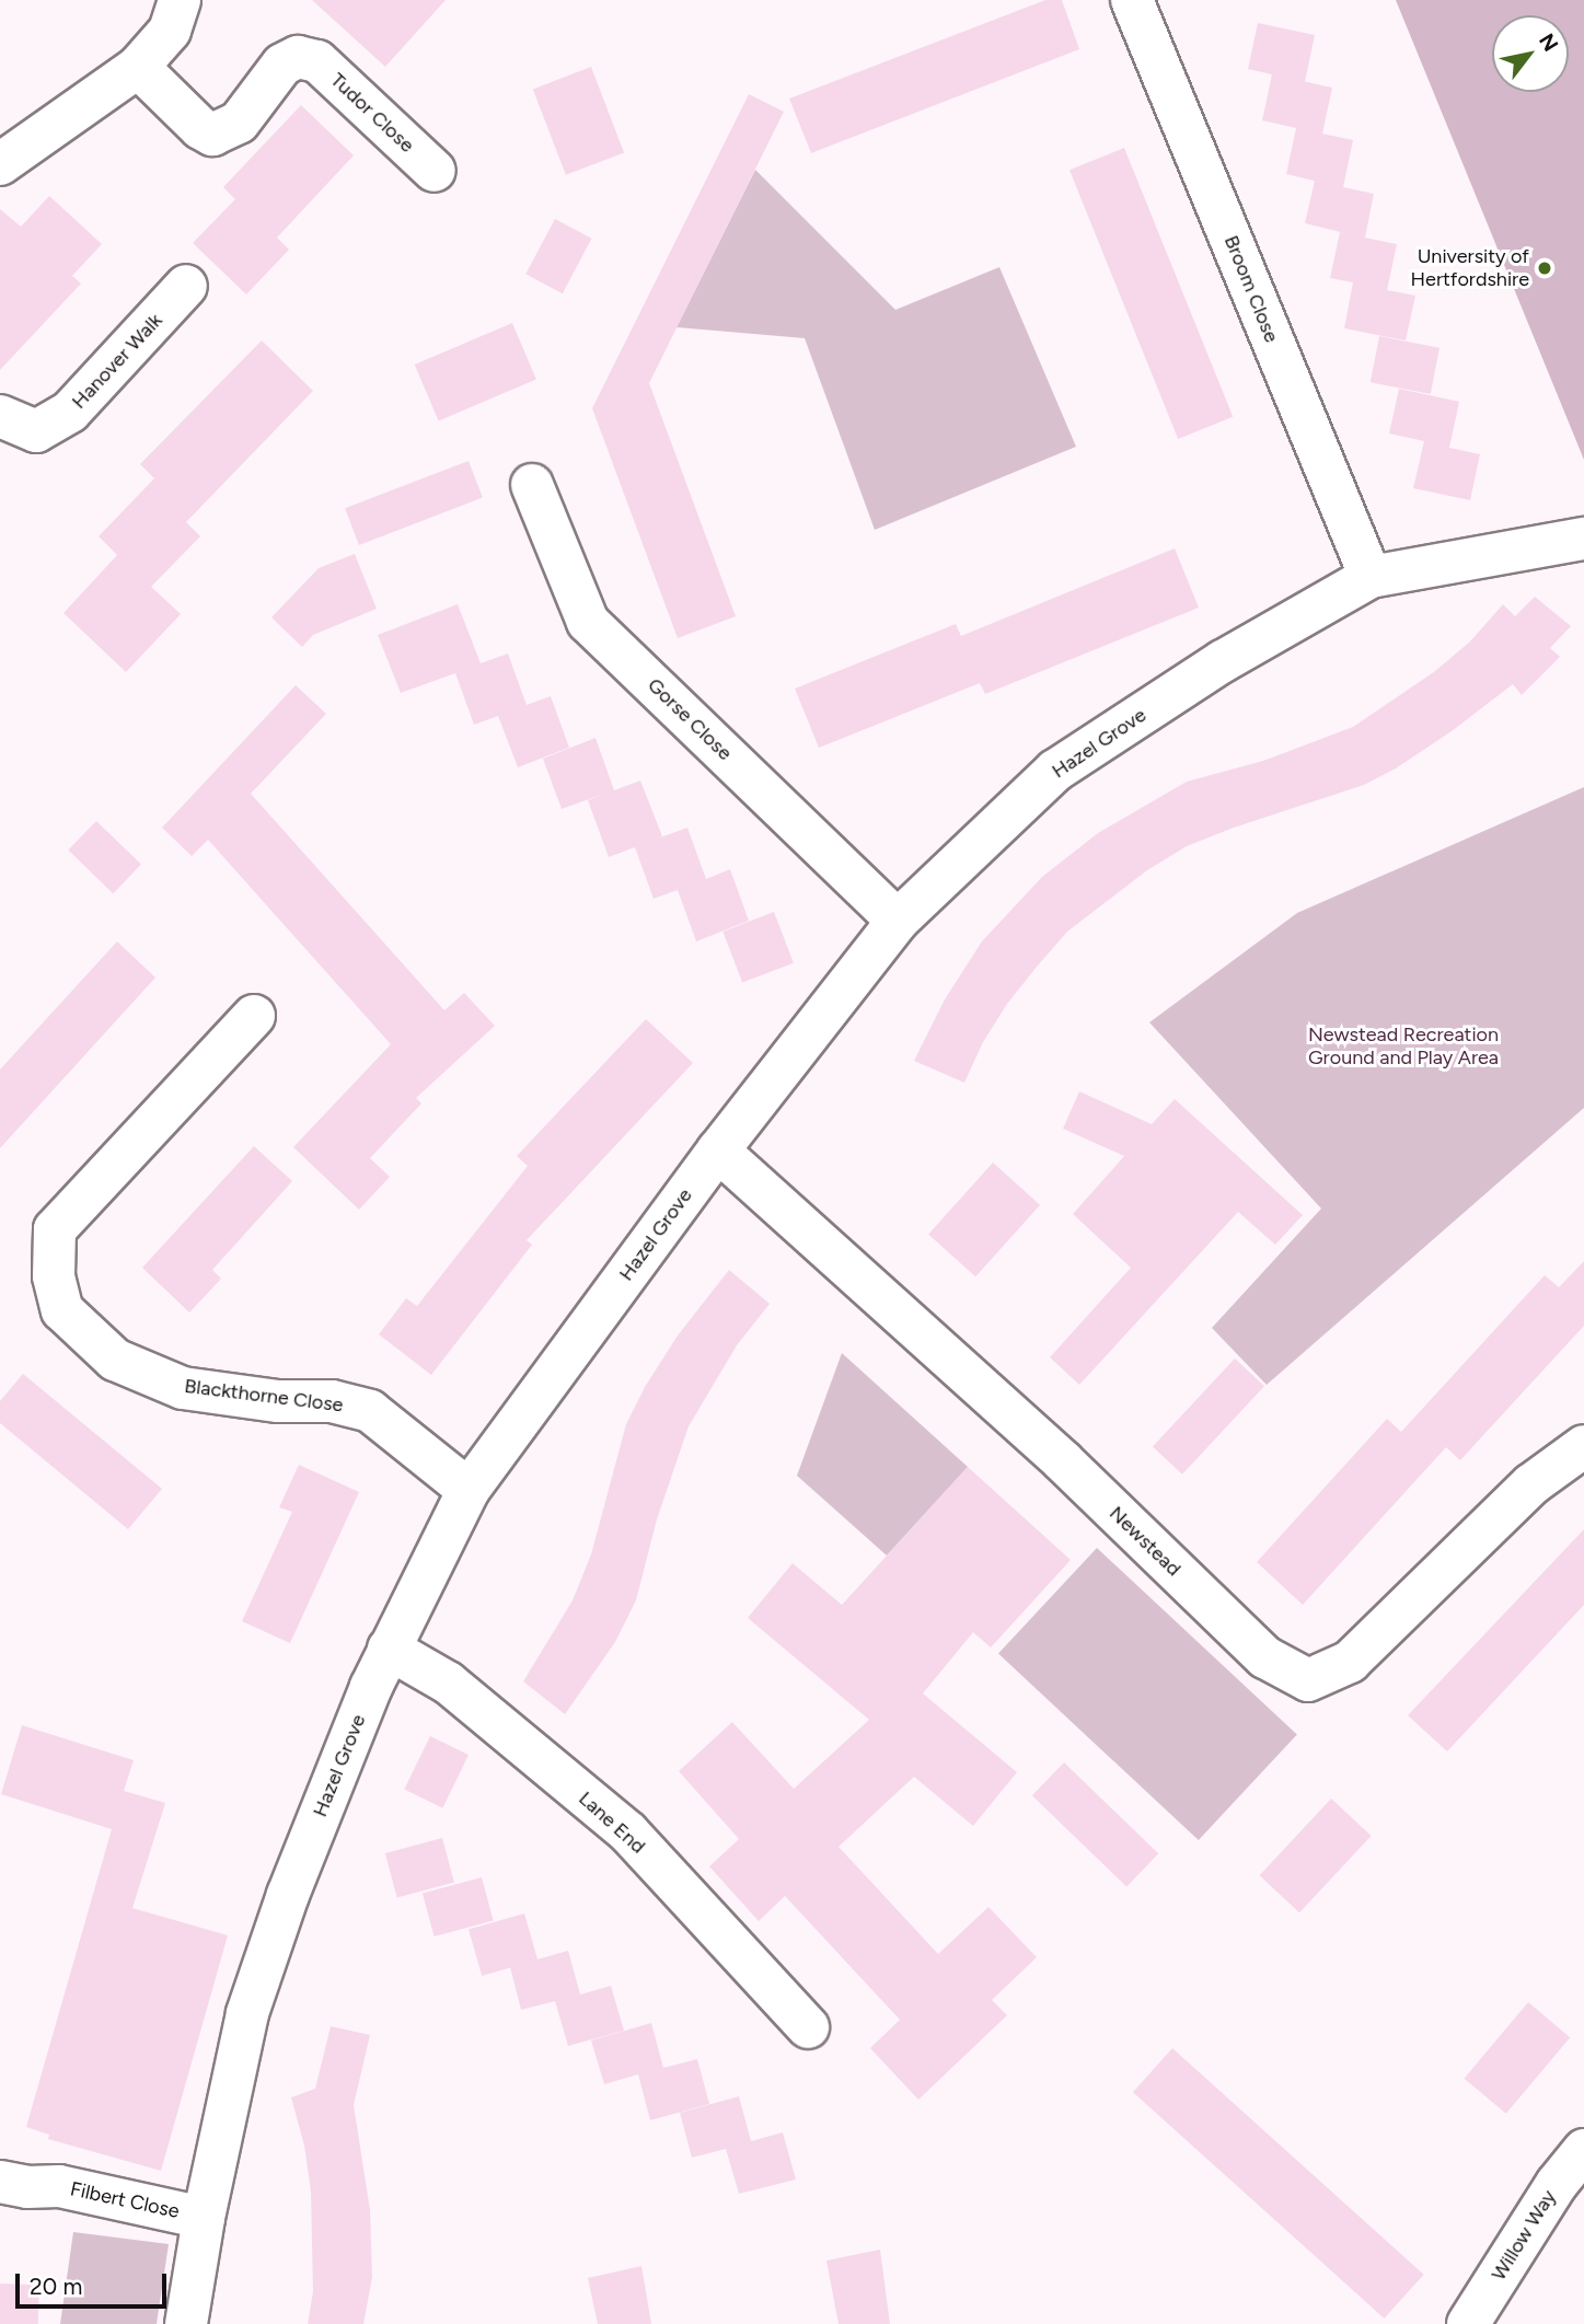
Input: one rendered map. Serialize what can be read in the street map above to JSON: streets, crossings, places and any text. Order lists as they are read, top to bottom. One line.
{"streets":{"street":["Tudor Close","Broom Close","Hanover Walk","Gorse Close","Hazel Grove","Blackthorne Close","Newstead","Lane End","Filbert Close","Willow Way"]},"crossings":[["Broom Close","Hazel Grove"],["Gorse Close","Hazel Grove"],["Hazel Grove","Blackthorne Close"],["Hazel Grove","Newstead"],["Hazel Grove","Lane End"],["Hazel Grove","Filbert Close"]],"parks":["Newstead Recreation Ground and Play Area"],"places":["University of Hertfordshire"],"scale_bar":"20 m","north":"top right"}
